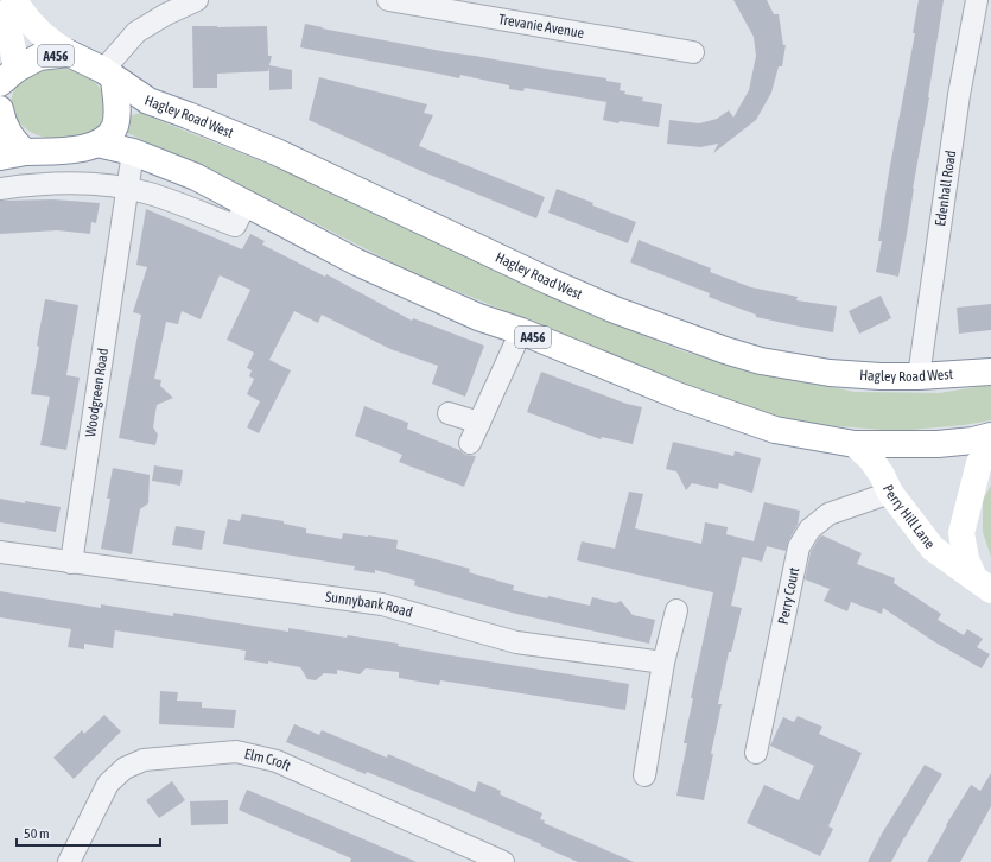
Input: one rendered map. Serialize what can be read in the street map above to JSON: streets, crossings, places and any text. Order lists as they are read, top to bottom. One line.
{"streets":{"main road":["A456","Hagley Road West","Perry Hill Lane"],"street":["Trevanie Avenue","Edenhall Road","Woodgreen Road","Perry Court","Sunnybank Road","Elm Croft"]},"crossings":[["A456","Hagley Road West"],["A456","Woodgreen Road"],["A456","Perry Hill Lane"],["Hagley Road West","Edenhall Road"],["Woodgreen Road","Sunnybank Road"],["Perry Hill Lane","Perry Court"]],"scale_bar":"50 m"}
